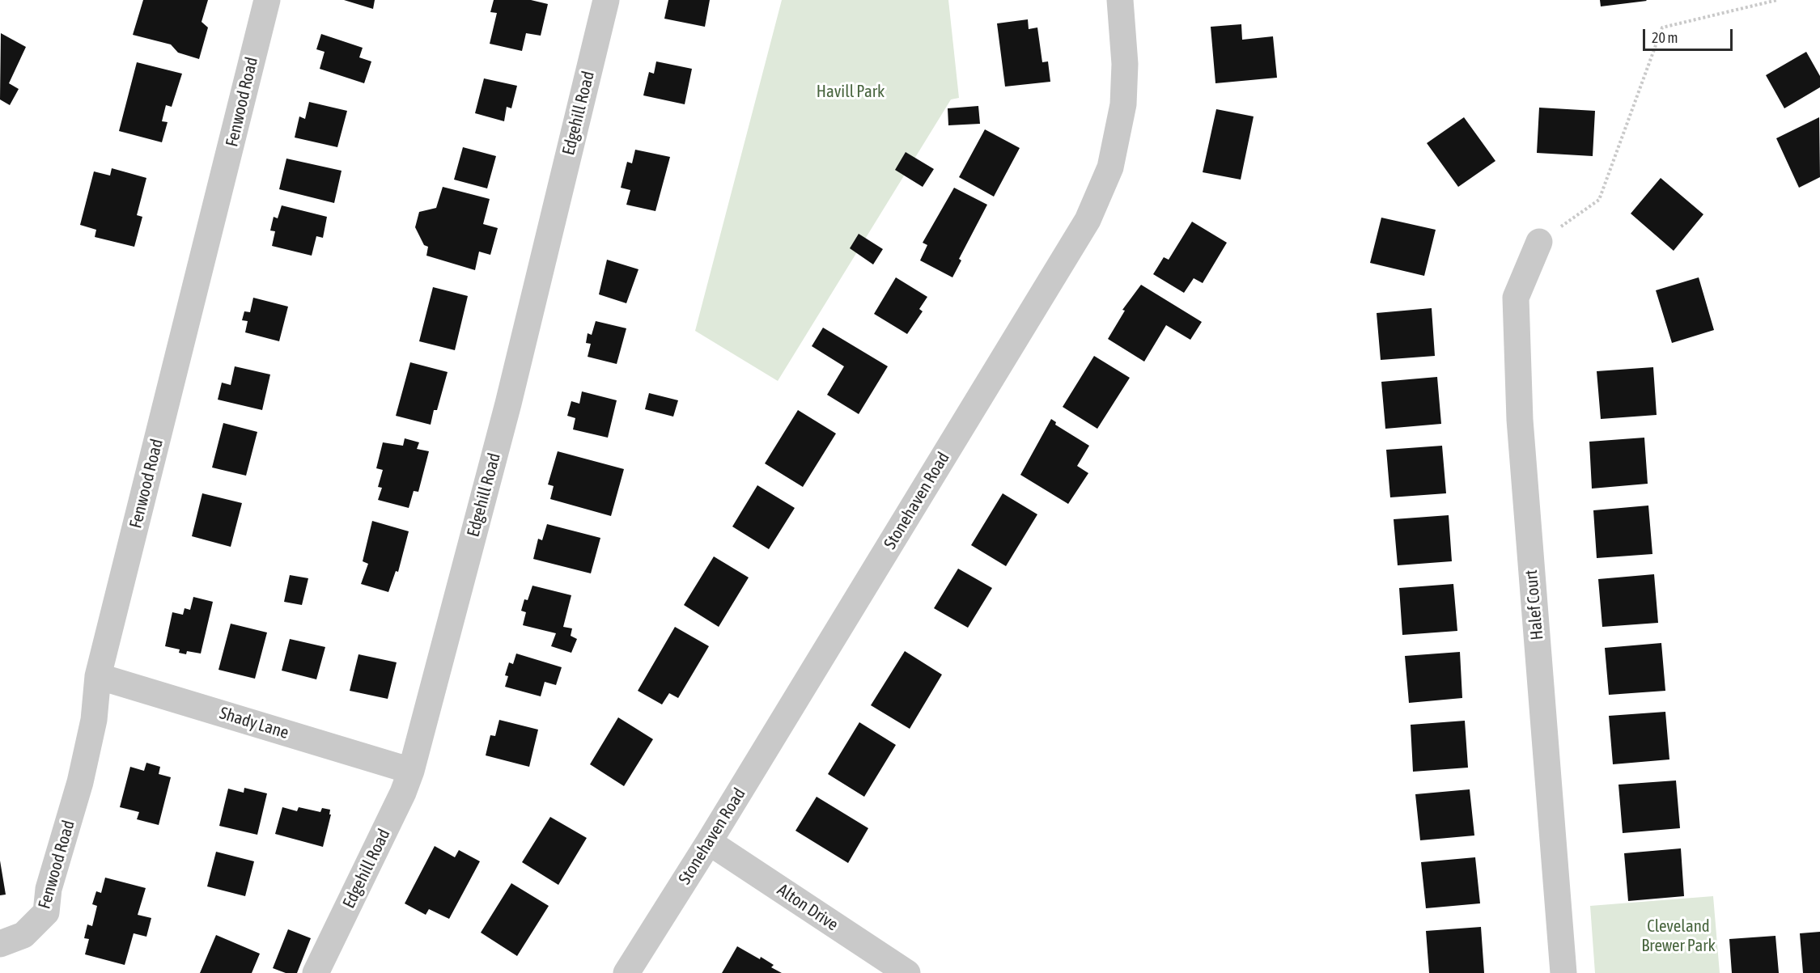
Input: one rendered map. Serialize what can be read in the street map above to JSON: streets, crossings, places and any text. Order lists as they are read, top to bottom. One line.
{"streets":{"street":["Fenwood Road","Edgehill Road","Stonehaven Road","Halef Court","Shady Lane","Alton Drive"]},"crossings":[["Fenwood Road","Shady Lane"],["Edgehill Road","Shady Lane"],["Stonehaven Road","Alton Drive"]],"parks":["Havill Park","Cleveland Brewer Park"],"scale_bar":"20 m"}
